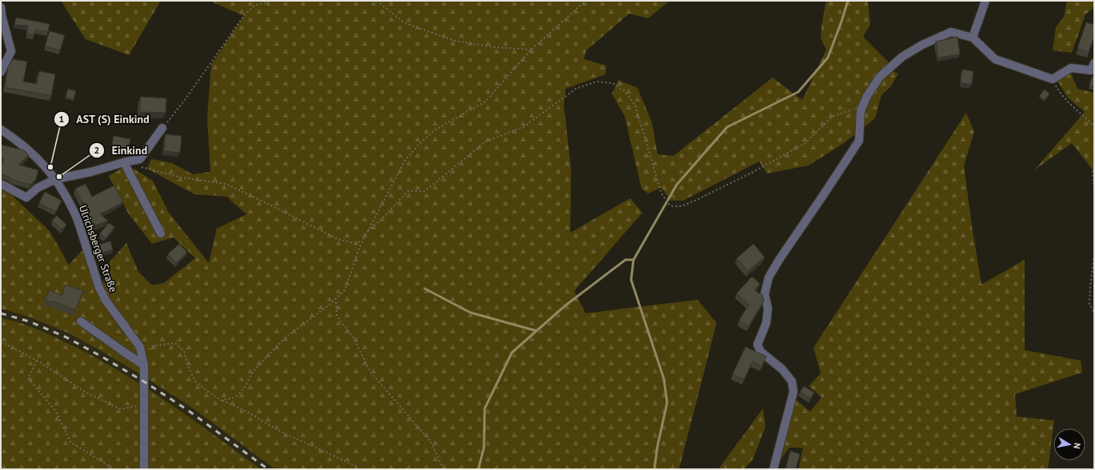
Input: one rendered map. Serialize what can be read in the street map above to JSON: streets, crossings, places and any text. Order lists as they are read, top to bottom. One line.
{"streets":{"street":["Ulrichsberger Straße"]},"places":["AST (S) Einkind","Einkind"],"north":"right"}
